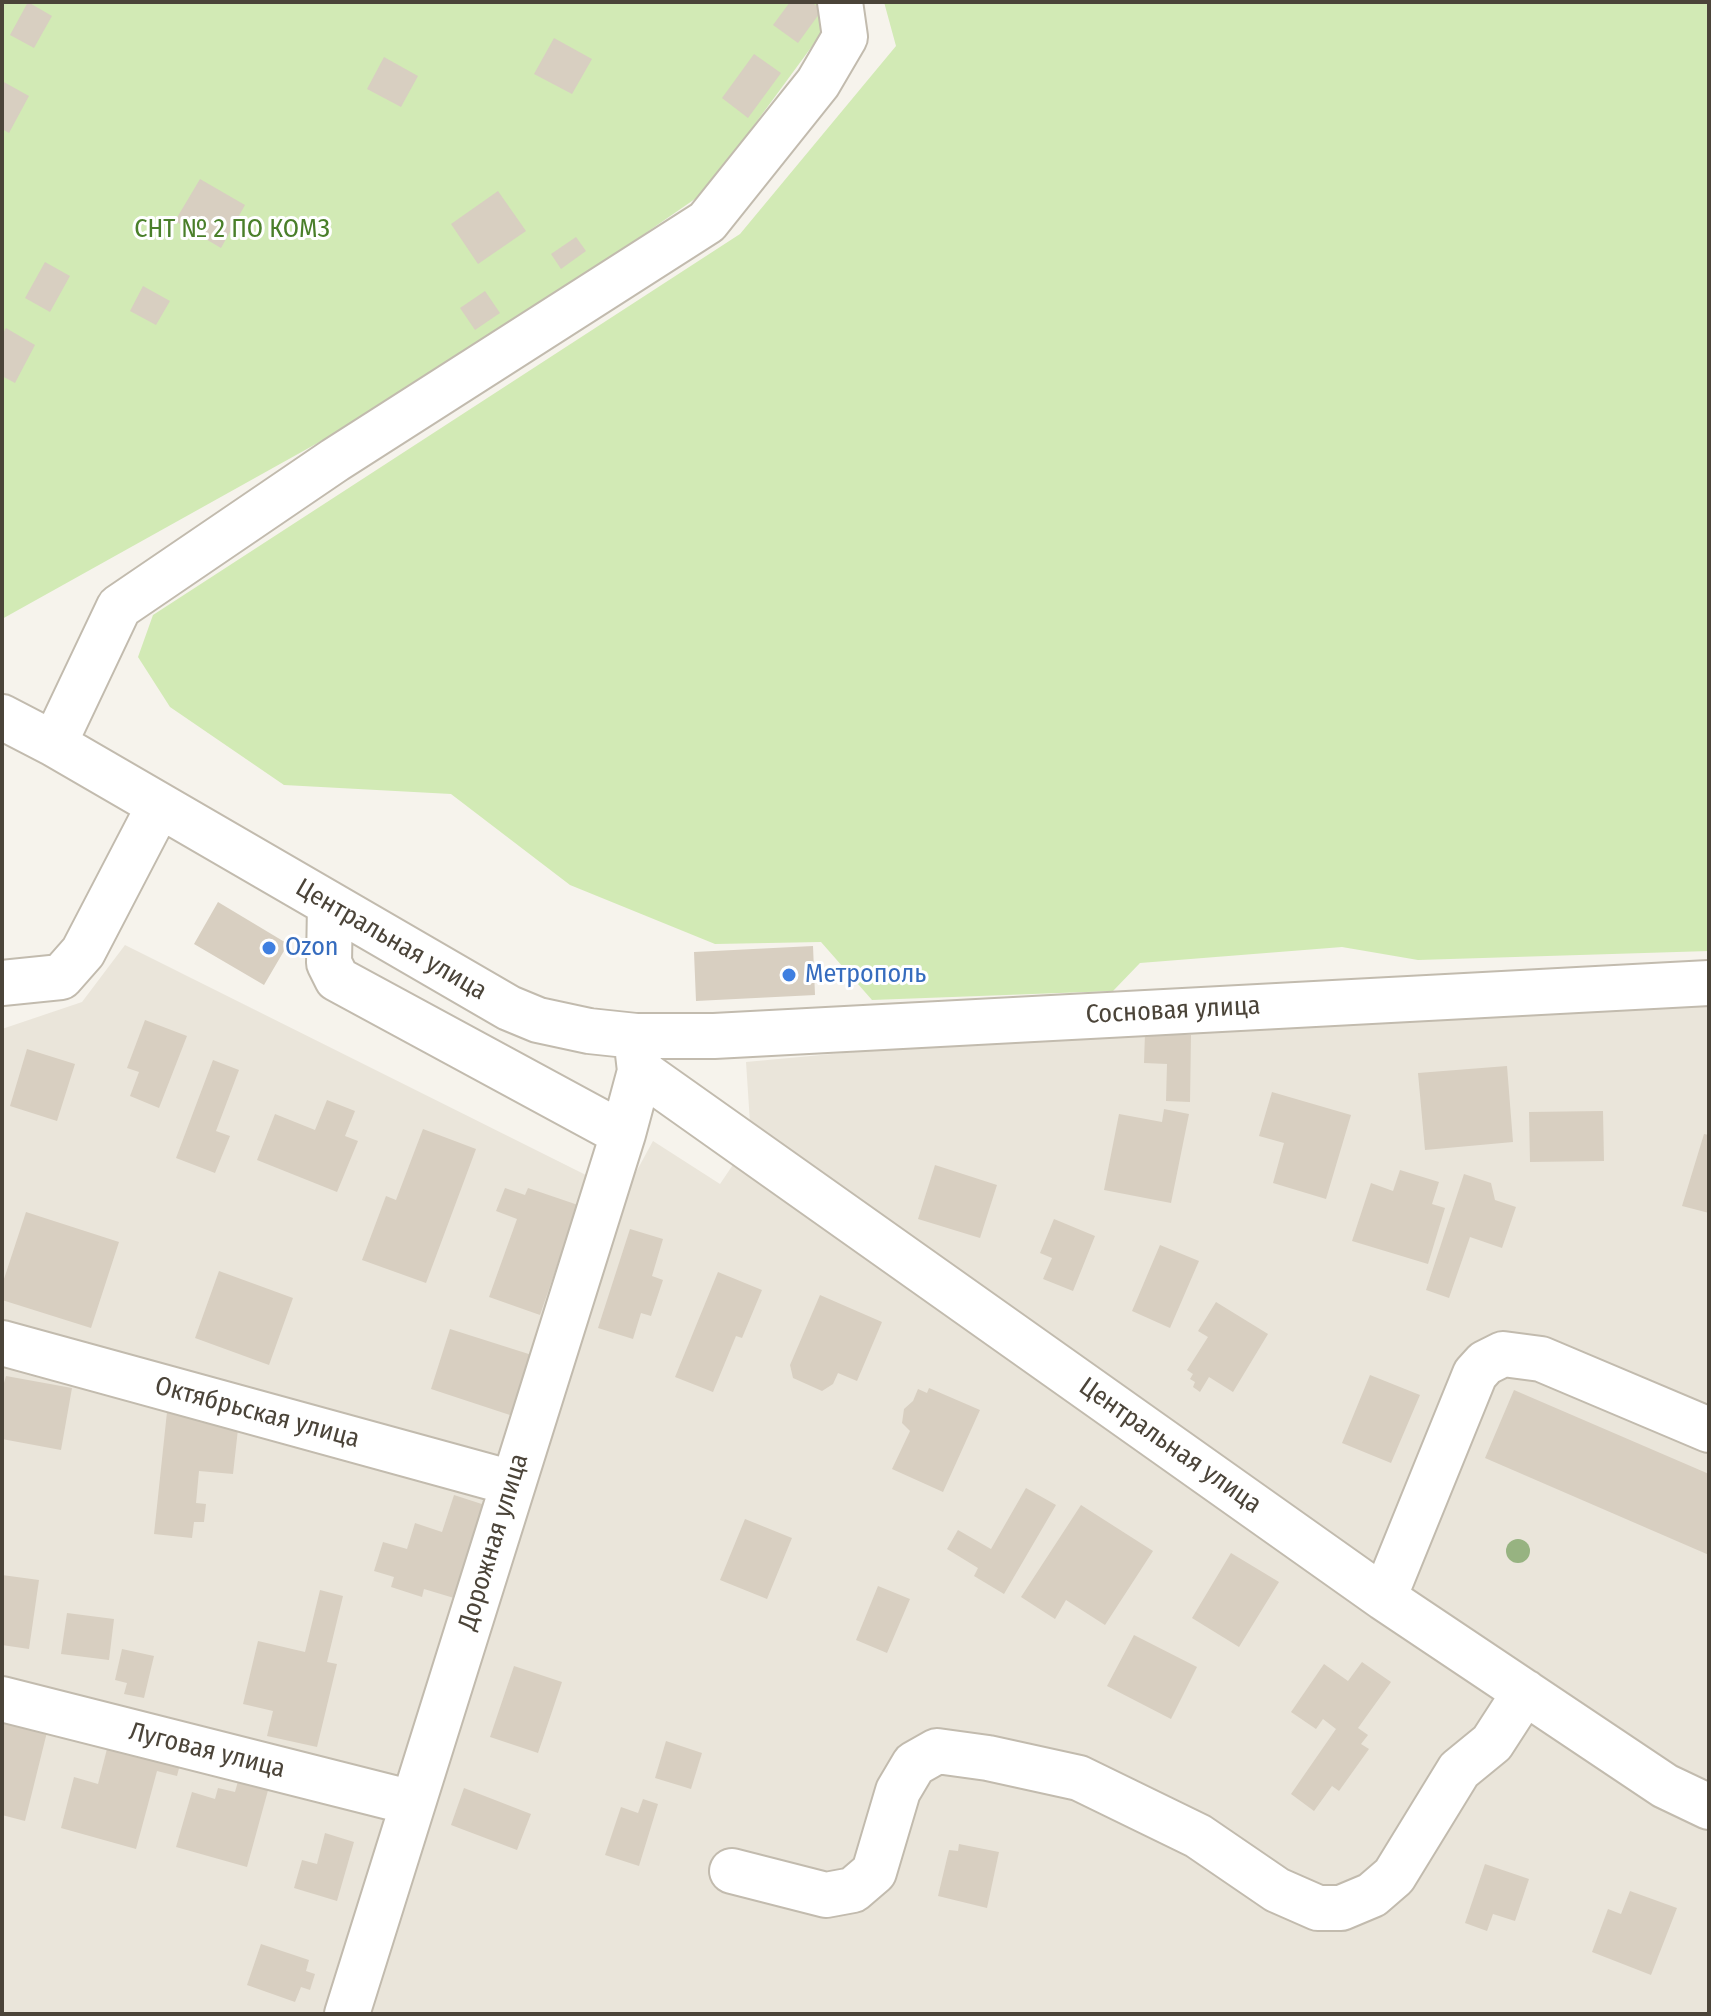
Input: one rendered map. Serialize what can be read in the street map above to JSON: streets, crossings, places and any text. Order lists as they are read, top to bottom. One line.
{"streets":{"street":["Центральная улица","Сосновая улица","Октябрьская улица","Дорожная улица","Луговая улица"]},"crossings":[["Центральная улица","Сосновая улица"],["Центральная улица","Дорожная улица"],["Сосновая улица","Дорожная улица"],["Октябрьская улица","Дорожная улица"],["Дорожная улица","Луговая улица"]],"parks":["СНТ № 2 ПО КОМЗ"],"places":["Ozon","Метрополь"]}
